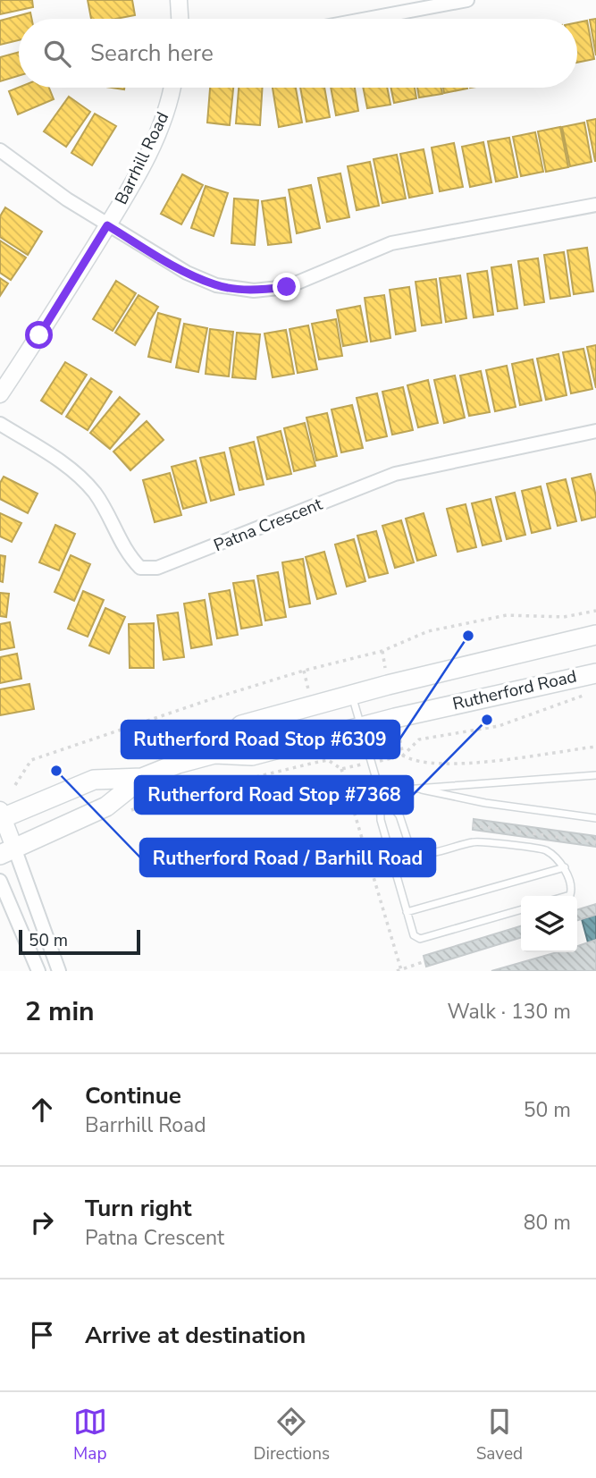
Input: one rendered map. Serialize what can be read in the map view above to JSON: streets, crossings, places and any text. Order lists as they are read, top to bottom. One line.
{"streets":{"main road":["Rutherford Road"],"street":["Barrhill Road","Patna Crescent"]},"places":["Rutherford Road Stop #6309","Rutherford Road Stop #7368","Rutherford Road / Barhill Road"],"scale_bar":"50 m","page":{"search":"Search here","scale":"50 m","heading":["2 min","Walk · 130 m"],"list":[["Continue","Barrhill Road","50 m"],["Turn right","Patna Crescent","80 m"],"Arrive at destination"],"nav":["Map","Directions","Saved"]}}
